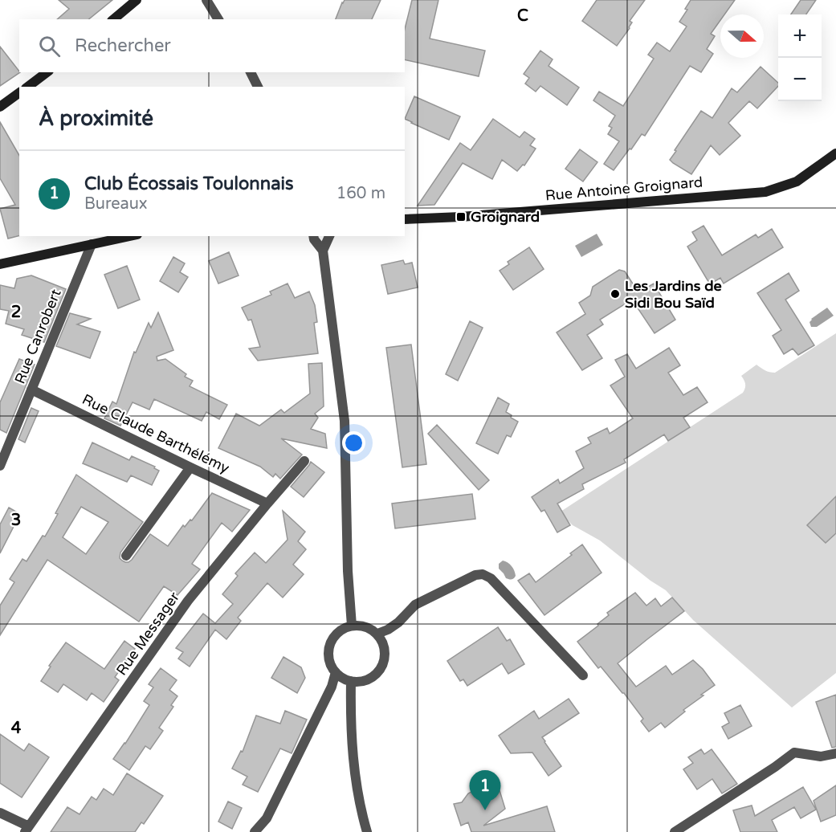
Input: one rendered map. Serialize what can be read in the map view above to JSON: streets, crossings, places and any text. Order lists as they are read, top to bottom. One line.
{"streets":{"main road":["Rue Antoine Groignard"],"street":["Rue Canrobert","Rue Claude Barthélémy","Rue Messager"]},"crossings":[["Rue Canrobert","Rue Claude Barthélémy"],["Rue Claude Barthélémy","Rue Messager"]],"places":{"transit":["Groignard"],"other":["Les Jardins de Sidi Bou Saïd"]},"north":"right","page":{"map_buttons":["+","−"],"search":"Rechercher","heading":"À proximité","list":[{"mark":"1","name":"Club Écossais Toulonnais","note":"Bureaux","value":"160 m"}],"pins":"1"},"grid":{"columns":["C"],"rows":["2","3","4"]}}
